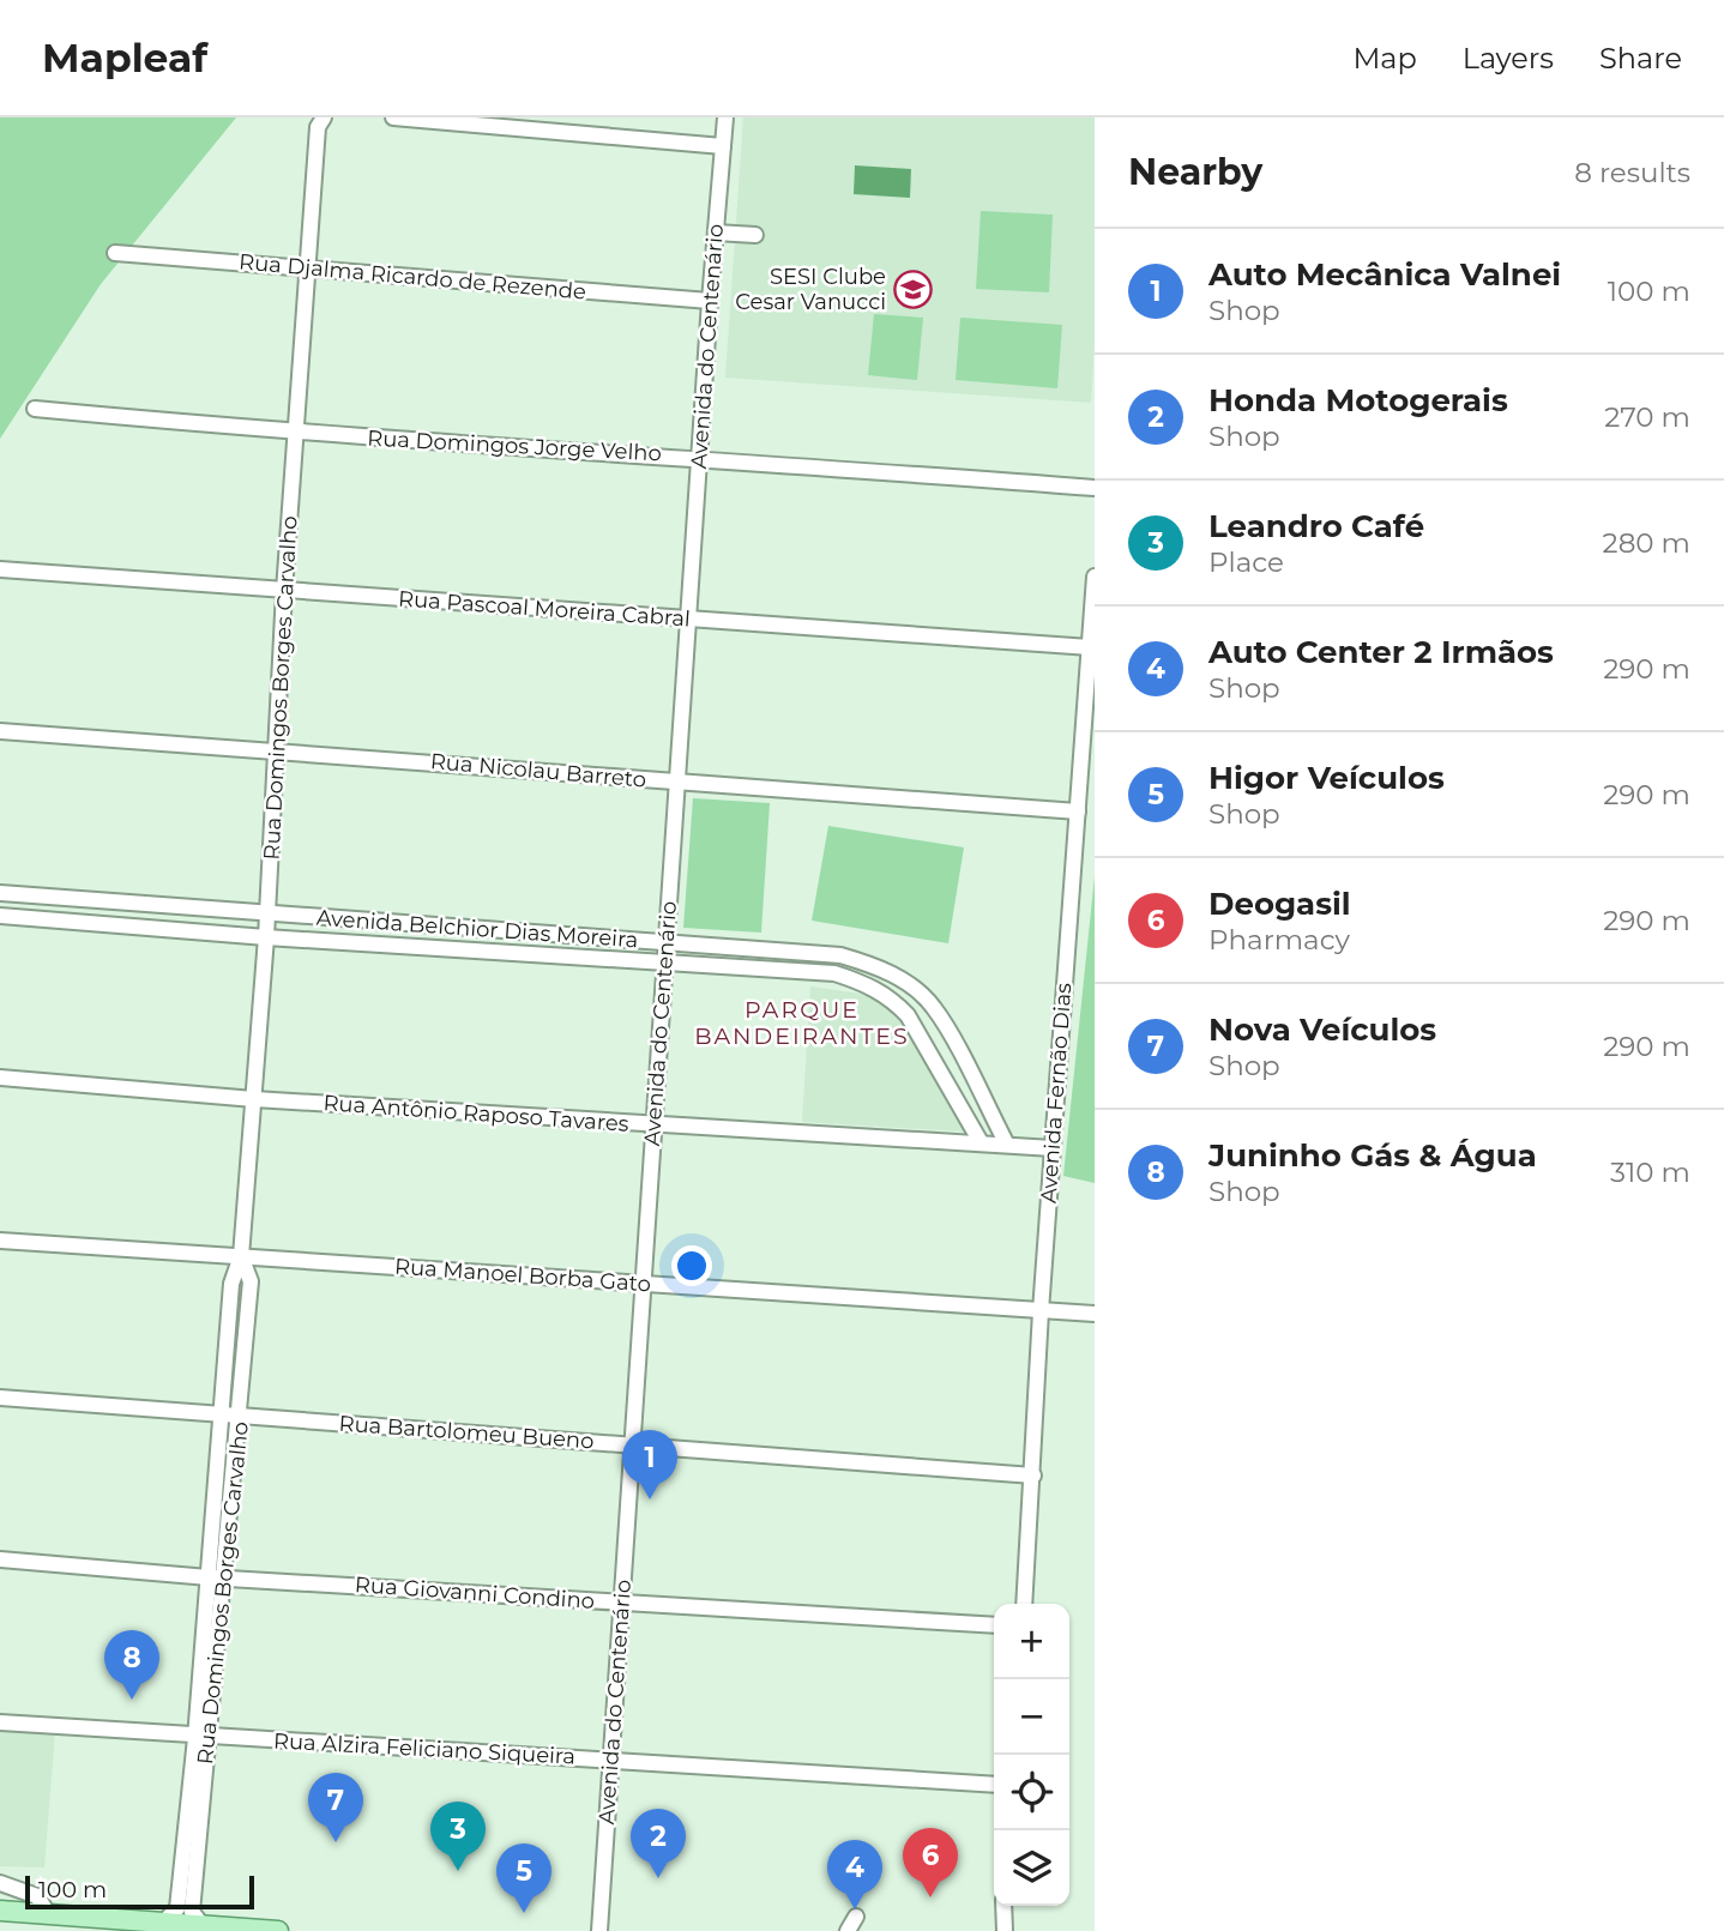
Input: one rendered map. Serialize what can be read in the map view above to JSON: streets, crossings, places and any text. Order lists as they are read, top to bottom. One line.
{"streets":{"street":["Rua Djalma Ricardo de Rezende","Avenida do Centenário","Rua Domingos Jorge Velho","Rua Pascoal Moreira Cabral","Rua Domingos Borges Carvalho","Rua Nicolau Barreto","Avenida Belchior Dias Moreira","Avenida Fernão Dias","Rua Antônio Raposo Tavares","Rua Manoel Borba Gato","Rua Bartolomeu Bueno","Rua Giovanni Condino","Rua Alzira Feliciano Siqueira"]},"crossings":[["Rua Djalma Ricardo de Rezende","Avenida do Centenário"],["Rua Djalma Ricardo de Rezende","Rua Domingos Borges Carvalho"],["Avenida do Centenário","Rua Domingos Jorge Velho"],["Avenida do Centenário","Rua Pascoal Moreira Cabral"],["Avenida do Centenário","Rua Nicolau Barreto"],["Avenida do Centenário","Avenida Belchior Dias Moreira"],["Avenida do Centenário","Rua Antônio Raposo Tavares"],["Avenida do Centenário","Rua Manoel Borba Gato"],["Avenida do Centenário","Rua Bartolomeu Bueno"],["Avenida do Centenário","Rua Giovanni Condino"],["Avenida do Centenário","Rua Alzira Feliciano Siqueira"],["Rua Domingos Jorge Velho","Rua Domingos Borges Carvalho"],["Rua Pascoal Moreira Cabral","Rua Domingos Borges Carvalho"],["Rua Pascoal Moreira Cabral","Avenida Fernão Dias"],["Rua Domingos Borges Carvalho","Rua Nicolau Barreto"],["Rua Domingos Borges Carvalho","Avenida Belchior Dias Moreira"],["Rua Domingos Borges Carvalho","Rua Antônio Raposo Tavares"],["Rua Domingos Borges Carvalho","Rua Manoel Borba Gato"],["Rua Domingos Borges Carvalho","Rua Bartolomeu Bueno"],["Rua Domingos Borges Carvalho","Rua Giovanni Condino"],["Rua Domingos Borges Carvalho","Rua Alzira Feliciano Siqueira"],["Rua Nicolau Barreto","Avenida Fernão Dias"],["Avenida Belchior Dias Moreira","Rua Antônio Raposo Tavares"],["Avenida Fernão Dias","Rua Antônio Raposo Tavares"],["Avenida Fernão Dias","Rua Manoel Borba Gato"],["Avenida Fernão Dias","Rua Bartolomeu Bueno"]],"districts":["PARQUE BANDEIRANTES"],"places":{"school or university":["SESI Clube Cesar Vanucci"]},"scale_bar":"100 m","page":{"header":"Mapleaf","nav":["Map","Layers","Share"],"heading":["Nearby","8 results"],"list":[{"mark":"1","name":"Auto Mecânica Valnei","note":"Shop","value":"100 m"},{"mark":"2","name":"Honda Motogerais","note":"Shop","value":"270 m"},{"mark":"3","name":"Leandro Café","note":"Place","value":"280 m"},{"mark":"4","name":"Auto Center 2 Irmãos","note":"Shop","value":"290 m"},{"mark":"5","name":"Higor Veículos","note":"Shop","value":"290 m"},{"mark":"6","name":"Deogasil","note":"Pharmacy","value":"290 m"},{"mark":"7","name":"Nova Veículos","note":"Shop","value":"290 m"},{"mark":"8","name":"Juninho Gás & Água","note":"Shop","value":"310 m"}],"pins":["1","8","7","3","2","6","4","5"],"map_buttons":["+","−"],"scale":"100 m"}}
